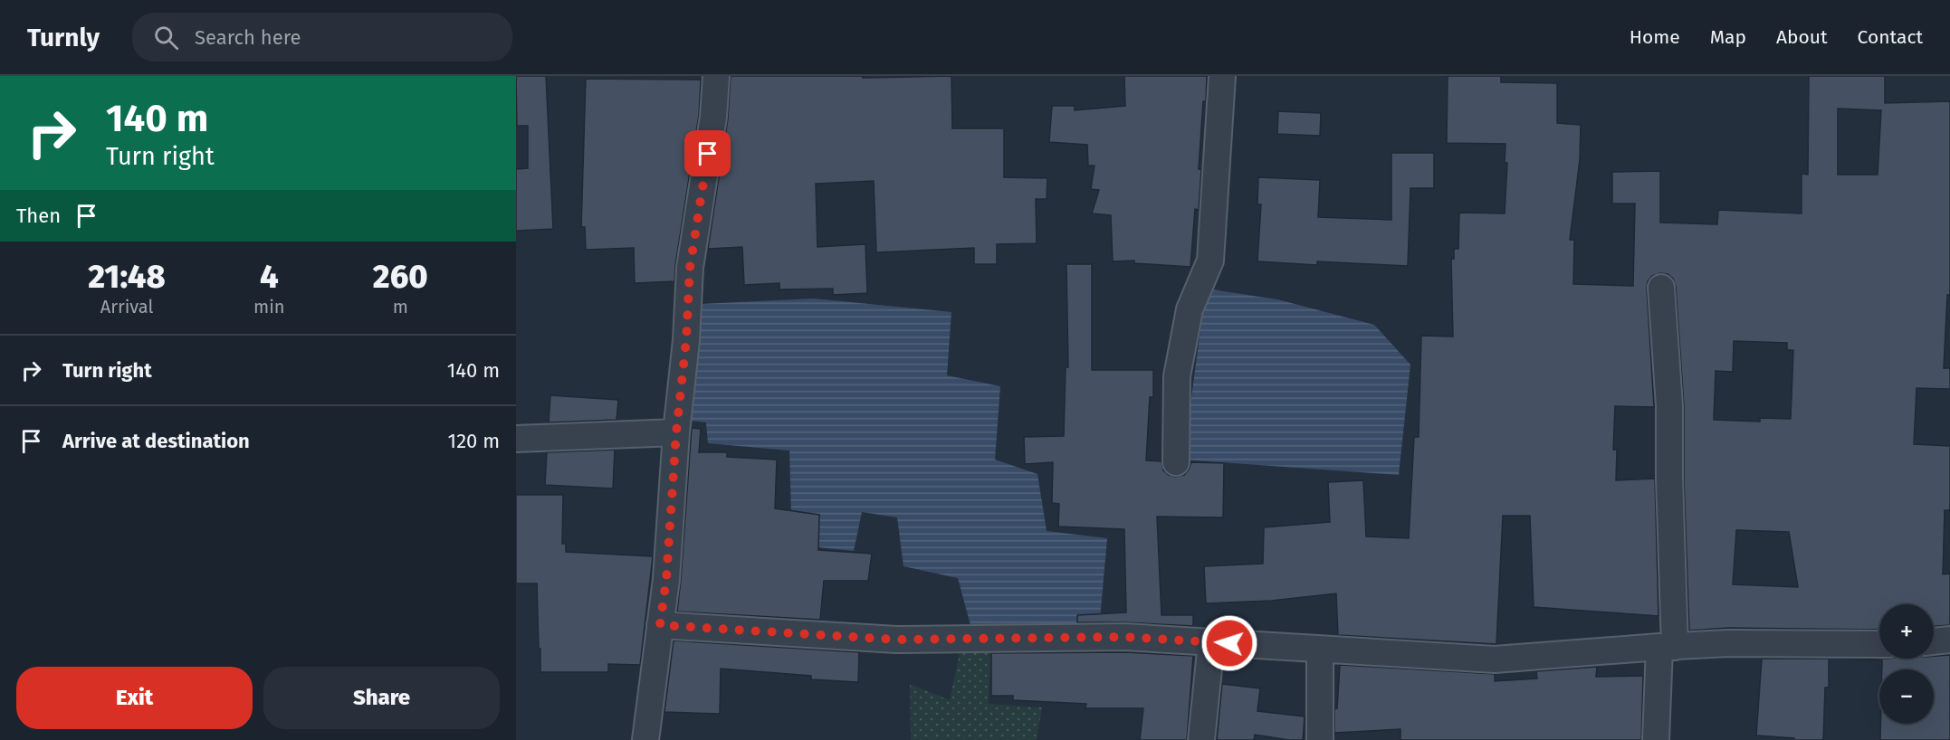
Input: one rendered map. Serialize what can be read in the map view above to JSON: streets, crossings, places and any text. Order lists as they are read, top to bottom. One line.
{"page":{"header":"Turnly","search":"Search here","nav":["Home","Map","About","Contact"],"turn":["140 m","Turn right"],"then":"Then","eta":["21:48","Arrival","4","min","260","m"],"list":[{"name":"Turn right","value":"140 m"},{"name":"Arrive at destination","value":"120 m"}],"map_buttons":["+","−"],"buttons":["Exit","Share"]}}
